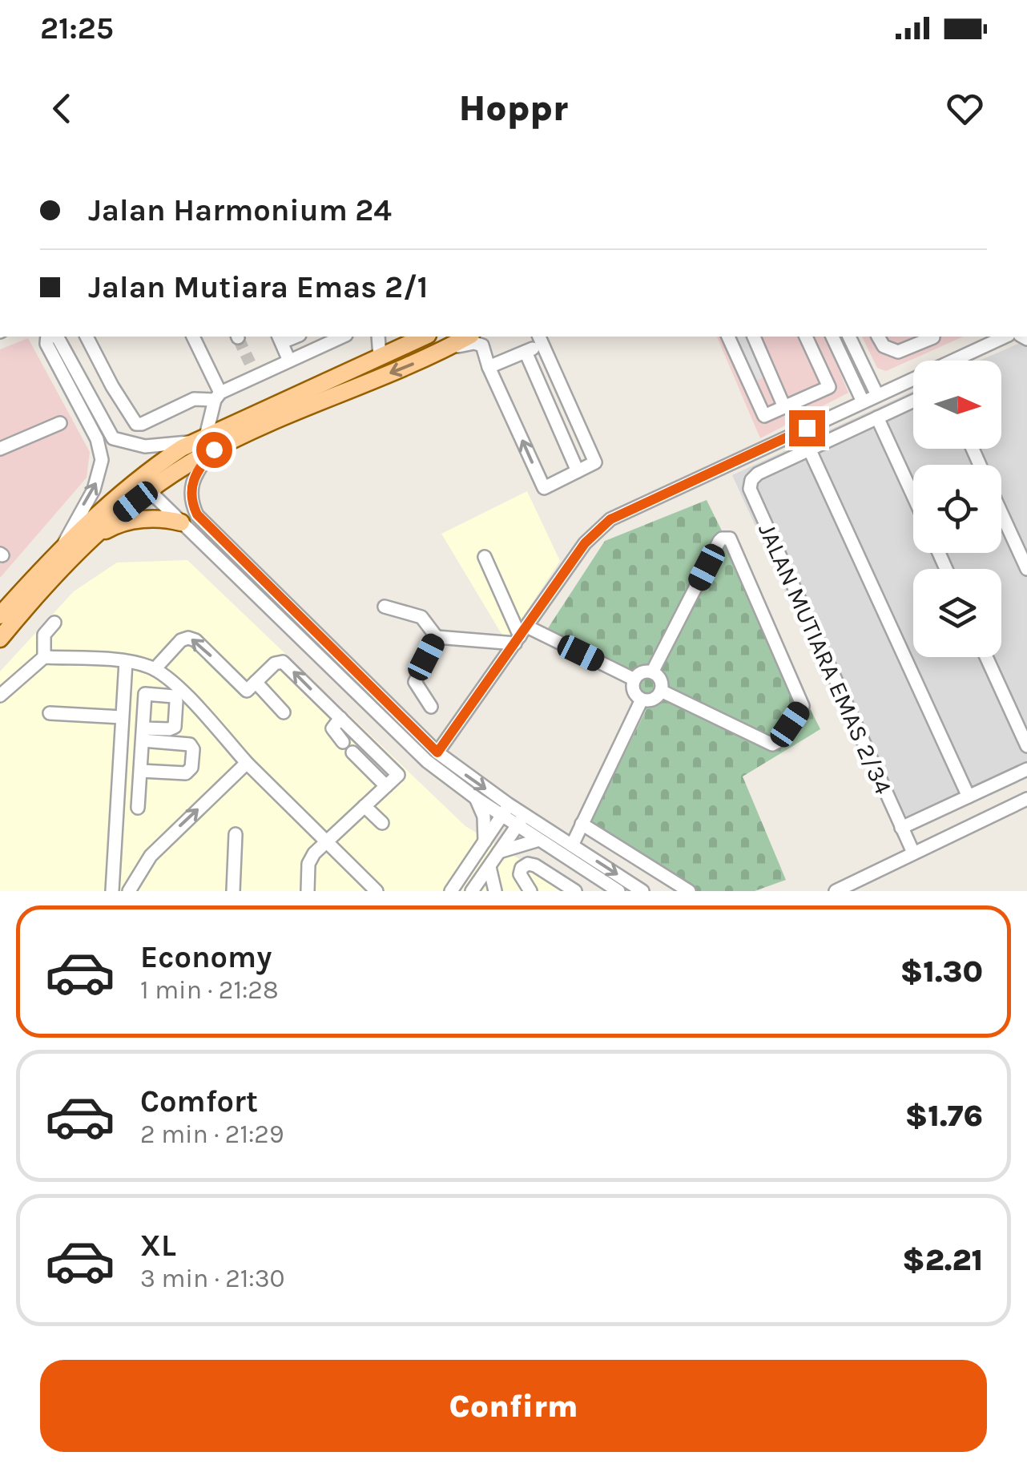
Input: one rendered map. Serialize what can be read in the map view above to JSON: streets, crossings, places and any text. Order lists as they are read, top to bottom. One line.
{"streets":{"street":["JALAN MUTIARA EMAS 2/34"]},"north":"right","page":{"status":"21:25","header":"Hoppr","banner":["Jalan Harmonium 24","Jalan Mutiara Emas 2/1"],"list":[{"name":"Economy","note":"1 min · 21:28","value":"$1.30"},{"name":"Comfort","note":"2 min · 21:29","value":"$1.76"},{"name":"XL","note":"3 min · 21:30","value":"$2.21"}],"buttons":"Confirm"}}
